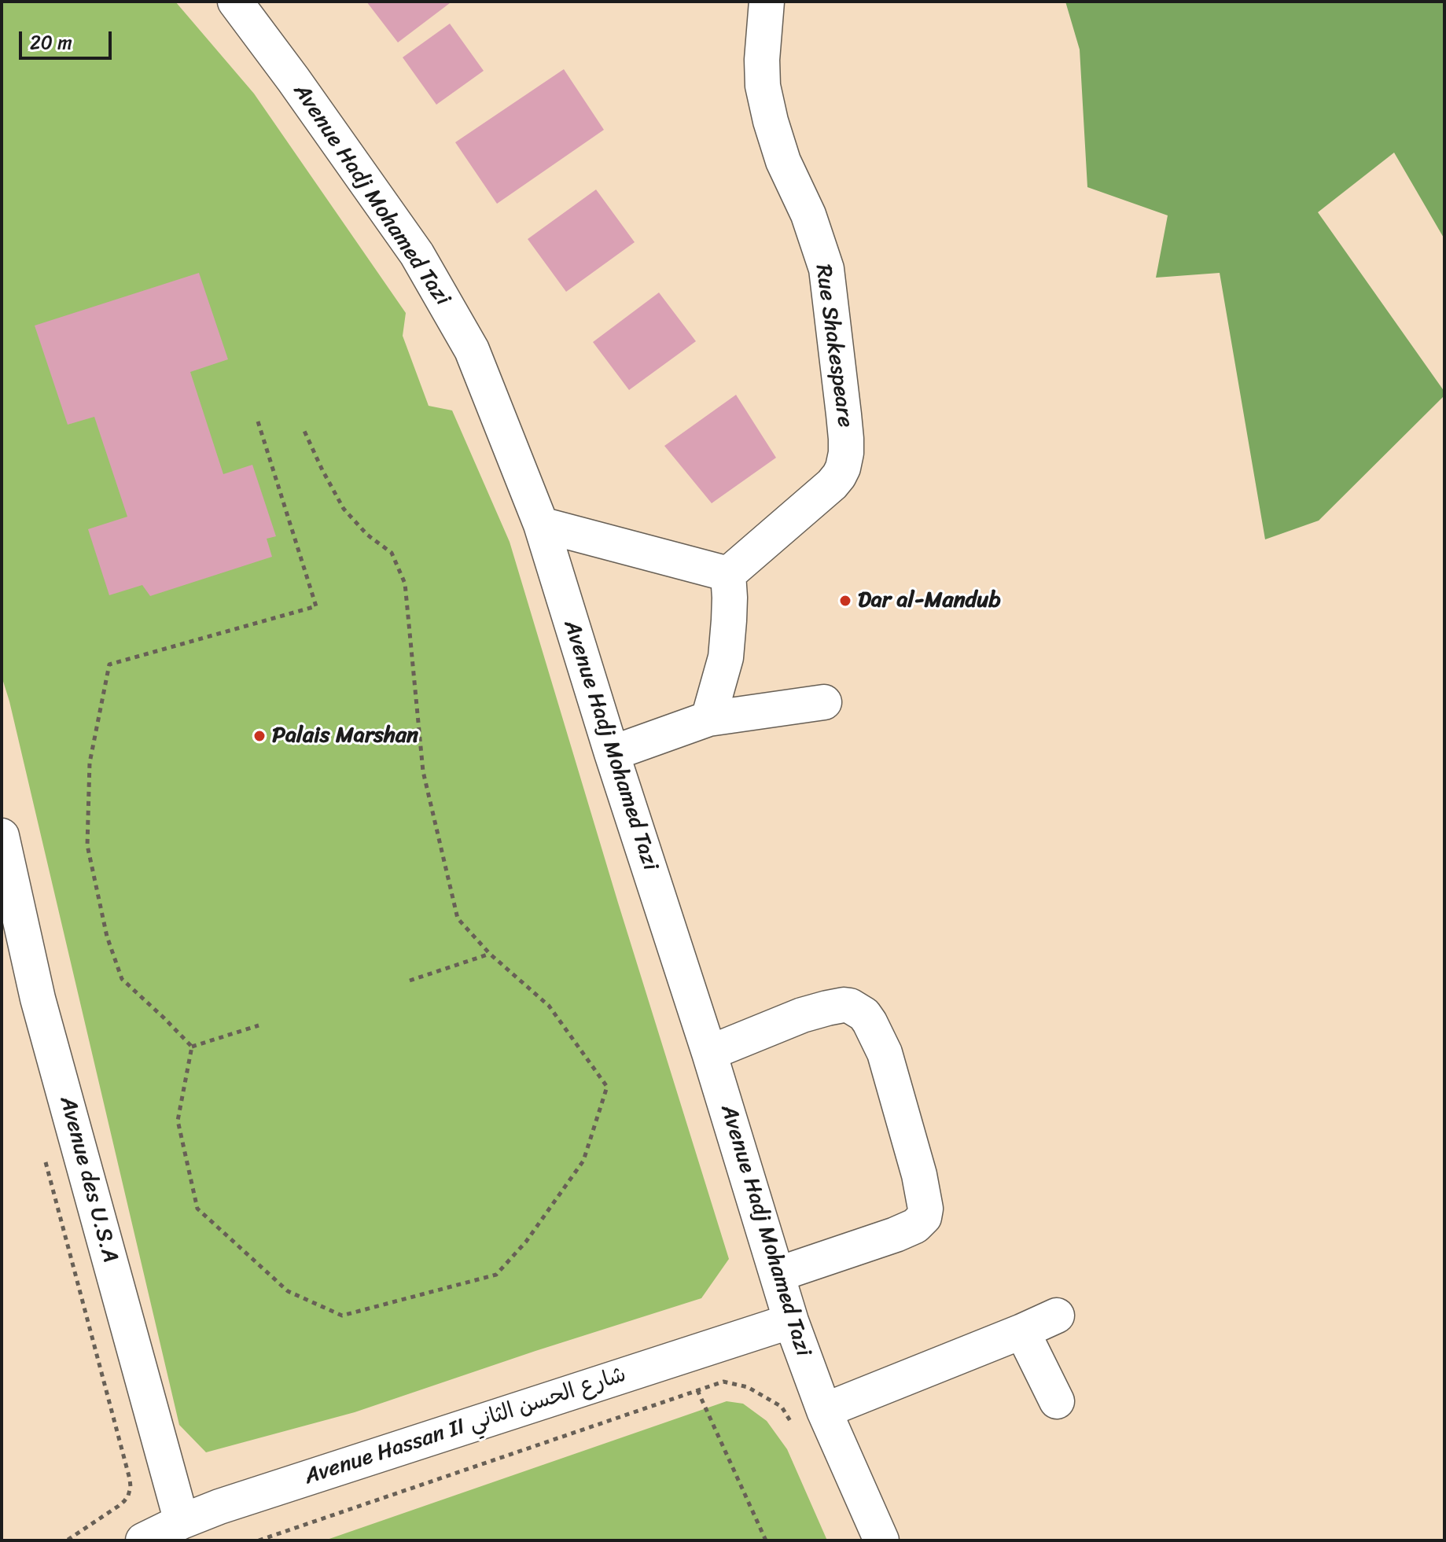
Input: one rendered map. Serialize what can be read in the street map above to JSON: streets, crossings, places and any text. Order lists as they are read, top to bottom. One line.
{"streets":{"street":["Avenue Hadj Mohamed Tazi","Rue Shakespeare","Avenue des U.S.A","Avenue Hassan II شارع الحسن الثاني"]},"crossings":[["Avenue Hadj Mohamed Tazi","Avenue Hassan II شارع الحسن الثاني"],["Avenue des U.S.A","Avenue Hassan II شارع الحسن الثاني"]],"places":["Dar al-Mandub","Palais Marshan"],"scale_bar":"20 m"}
